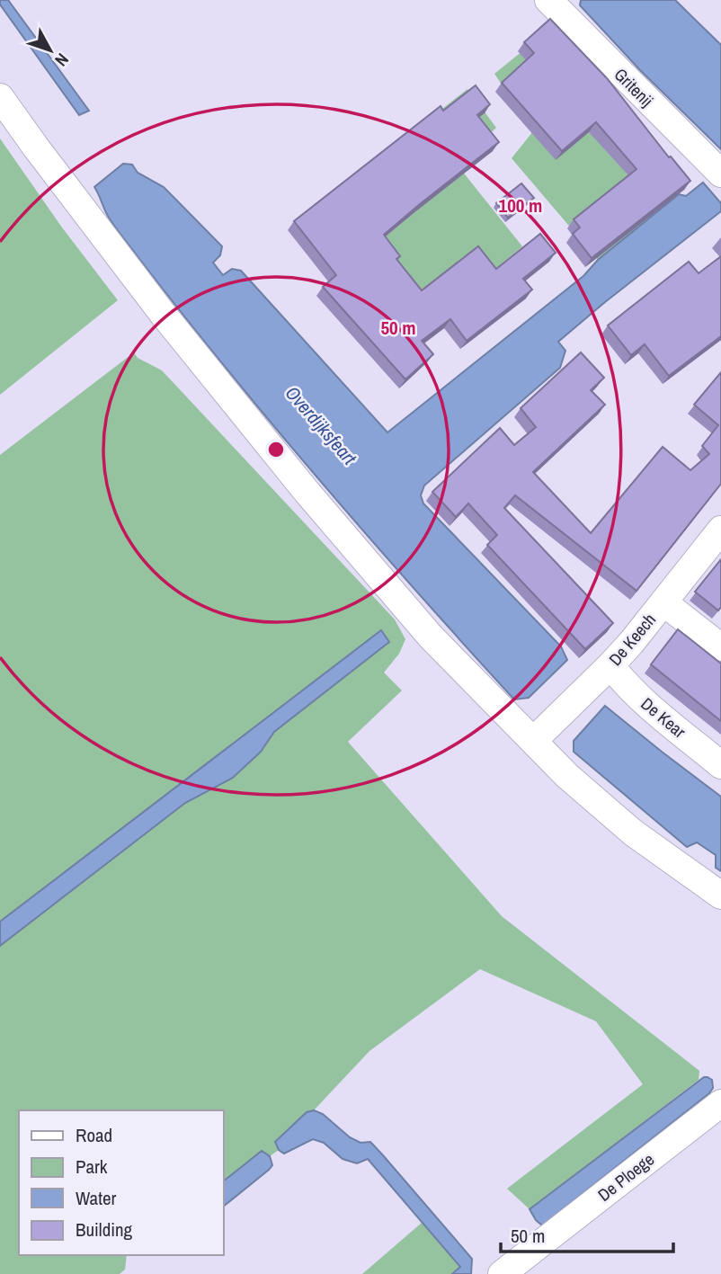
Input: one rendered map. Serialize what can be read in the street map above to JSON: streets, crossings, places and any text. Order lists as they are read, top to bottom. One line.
{"streets":{"street":["Gritenij","De Keech","De Kear","De Ploege"]},"crossings":[["De Keech","De Kear"]],"water":["Overdijksfeart"],"legend":["Road","Park","Water","Building"],"scale_bar":"50 m","north":"bottom right","rings":["100 m","50 m"]}
